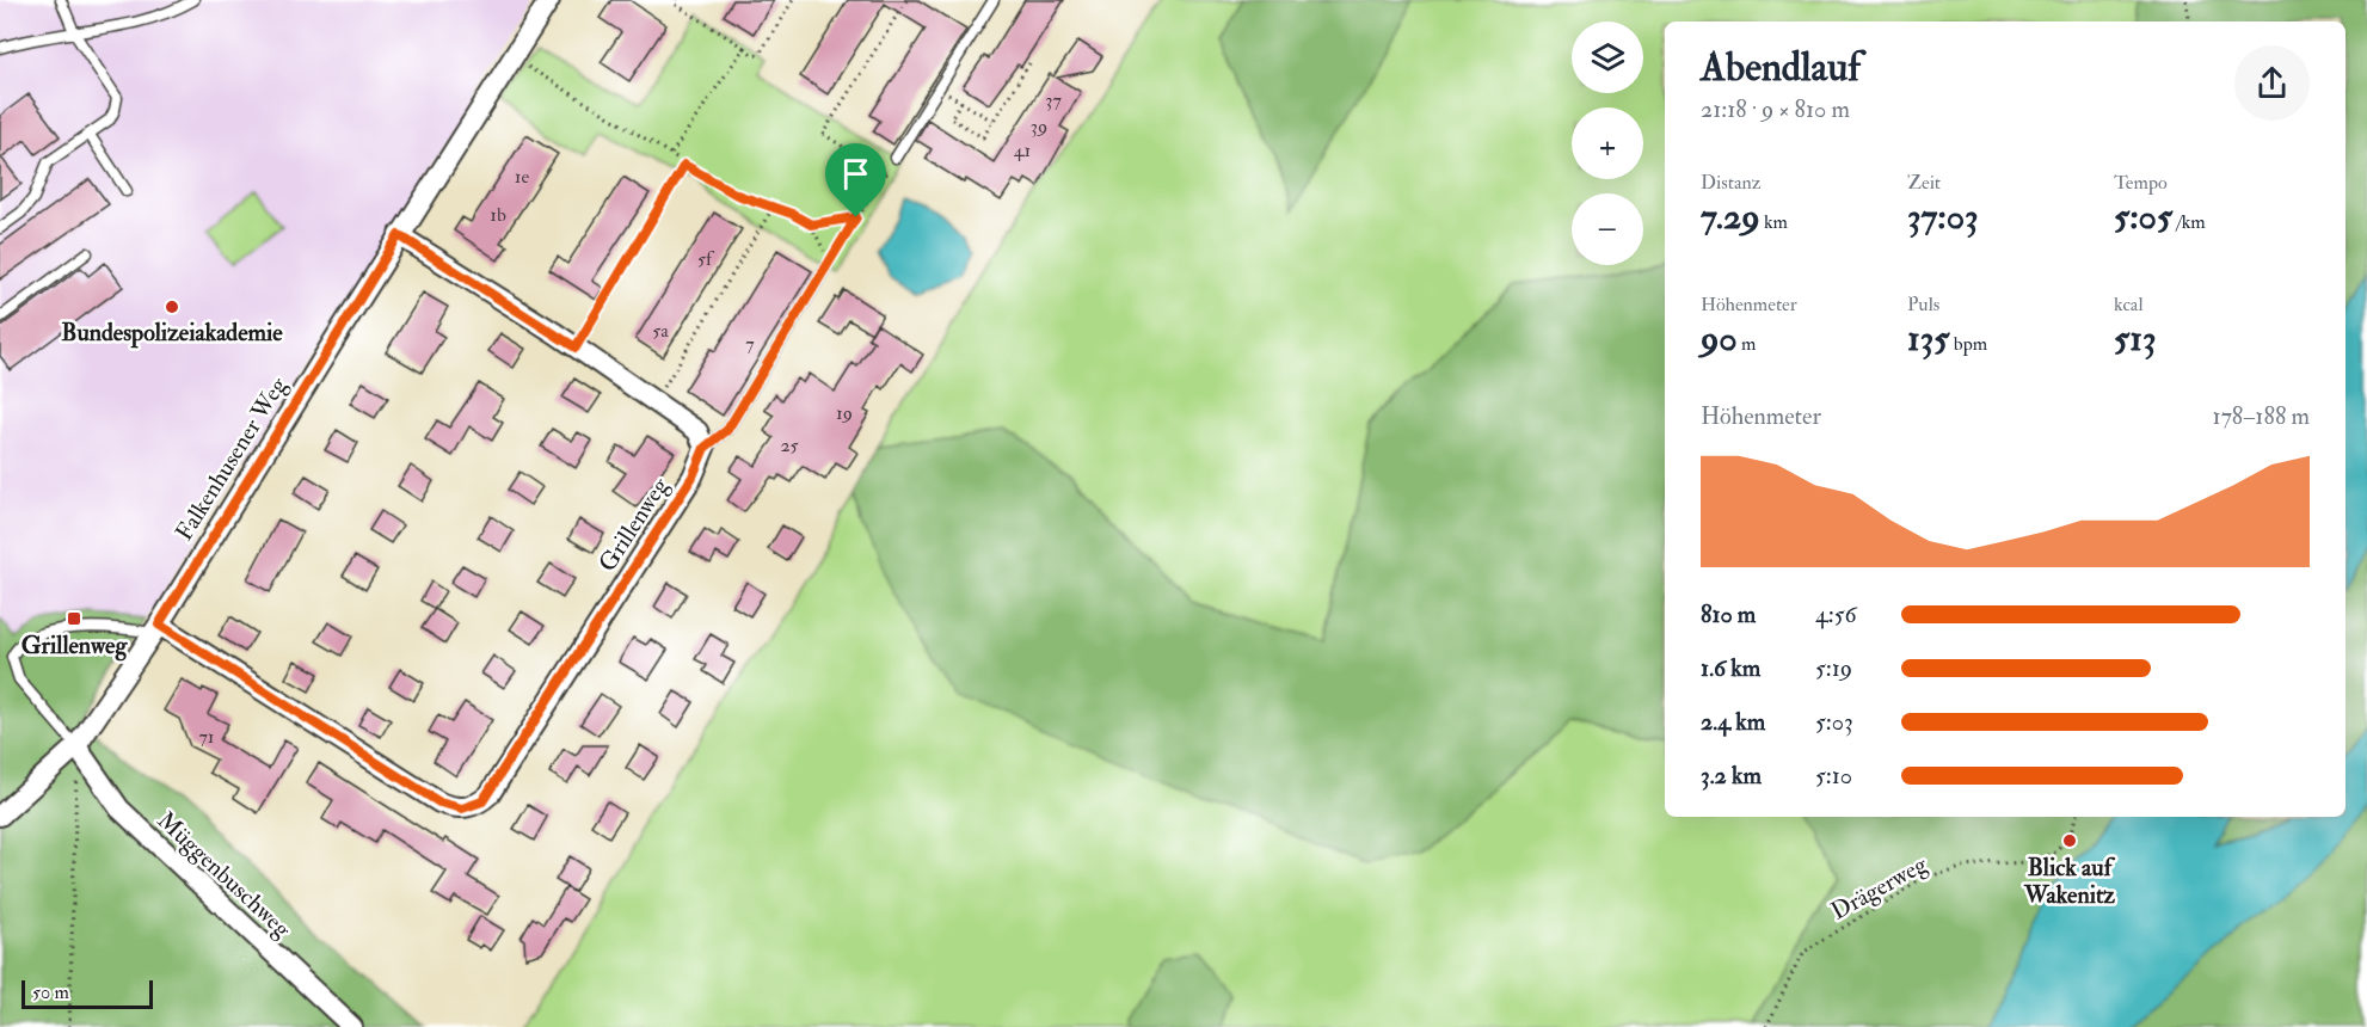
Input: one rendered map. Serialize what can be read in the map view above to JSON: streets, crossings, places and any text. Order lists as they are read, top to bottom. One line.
{"streets":{"street":["Falkenhusener Weg","Grillenweg","Müggenbuschweg"],"path":["Drägerweg"]},"crossings":[["Falkenhusener Weg","Grillenweg"],["Falkenhusener Weg","Müggenbuschweg"]],"places":{"other":["Bundespolizeiakademie","Blick auf Wakenitz"],"transit":["Grillenweg"]},"house_numbers":["37","39","41","1e","1b","5f","5a","7","19","25","71"],"scale_bar":"50 m","page":{"map_buttons":["+","−"],"heading":["Abendlauf","21:18 · 9 × 810 m"],"stats":[["Distanz","7.29 km"],["Zeit","37:03"],["Tempo","5:05 /km"],["Höhenmeter","90 m"],["Puls","135 bpm"],["kcal","513"]],"chart":["Höhenmeter","178–188 m"],"list":[{"name":"810 m","note":"4:56"},{"name":"1.6 km","note":"5:19"},{"name":"2.4 km","note":"5:03"},{"name":"3.2 km","note":"5:10"}],"scale":"50 m"}}
